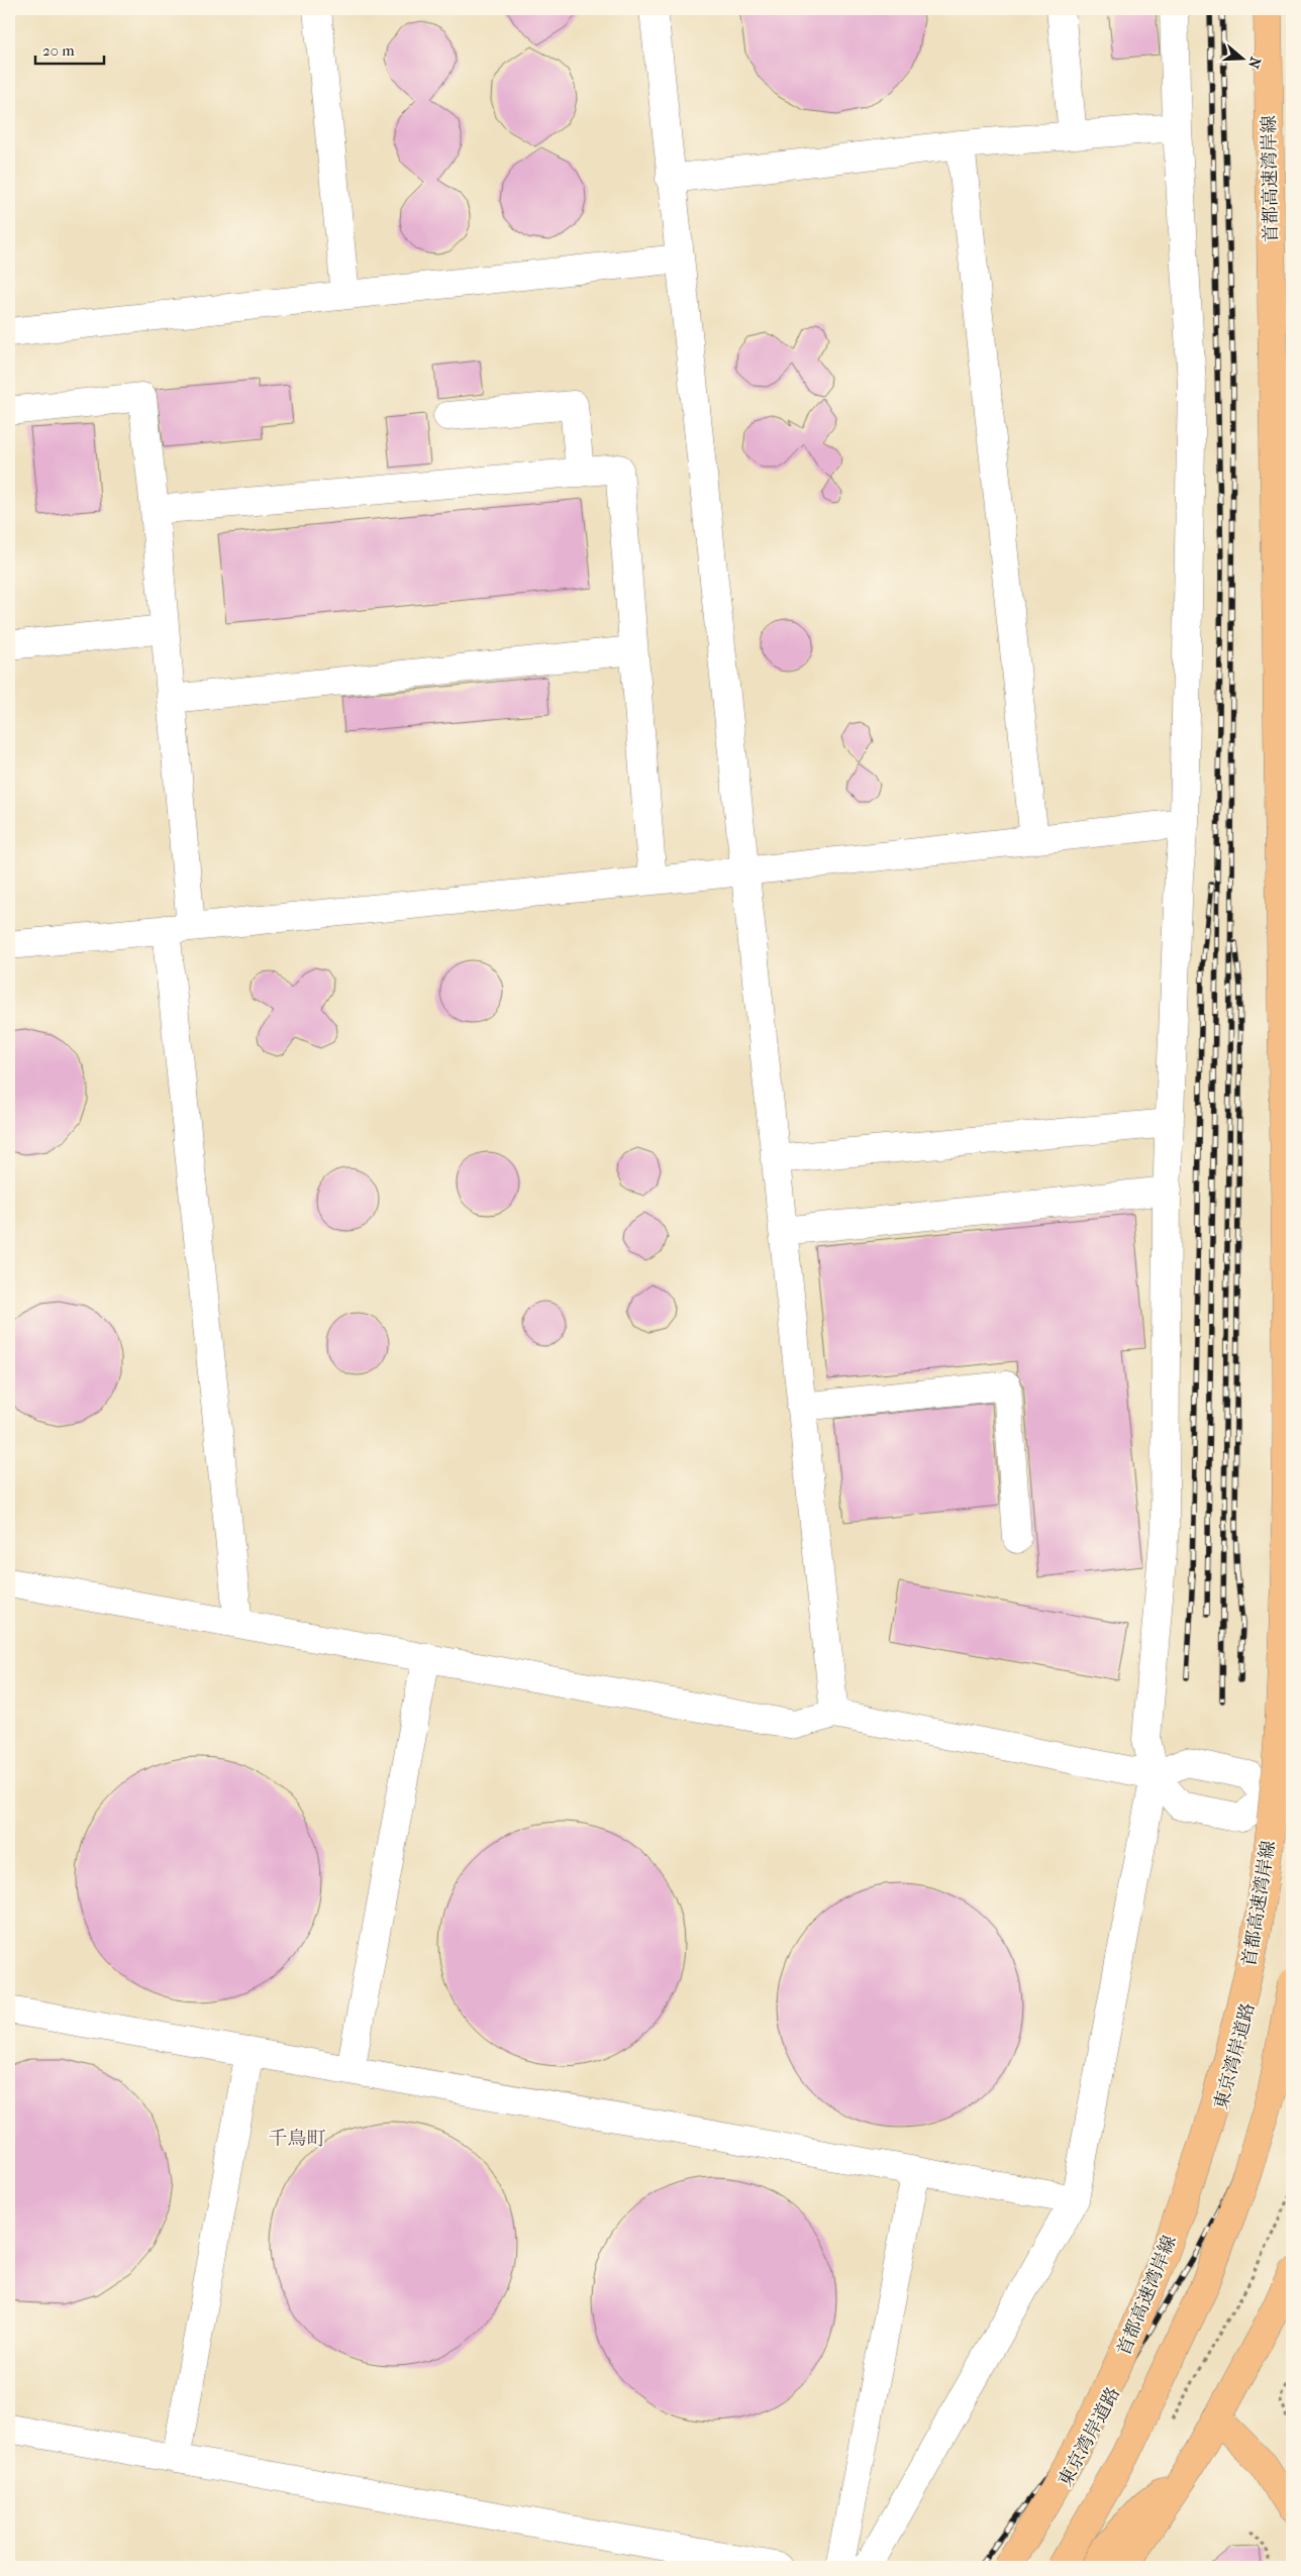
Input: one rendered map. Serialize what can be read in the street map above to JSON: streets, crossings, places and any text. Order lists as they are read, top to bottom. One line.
{"streets":{"main road":["首都高速湾岸線","東京湾岸道路"]},"districts":["千鳥町"],"scale_bar":"20 m","north":"right"}
